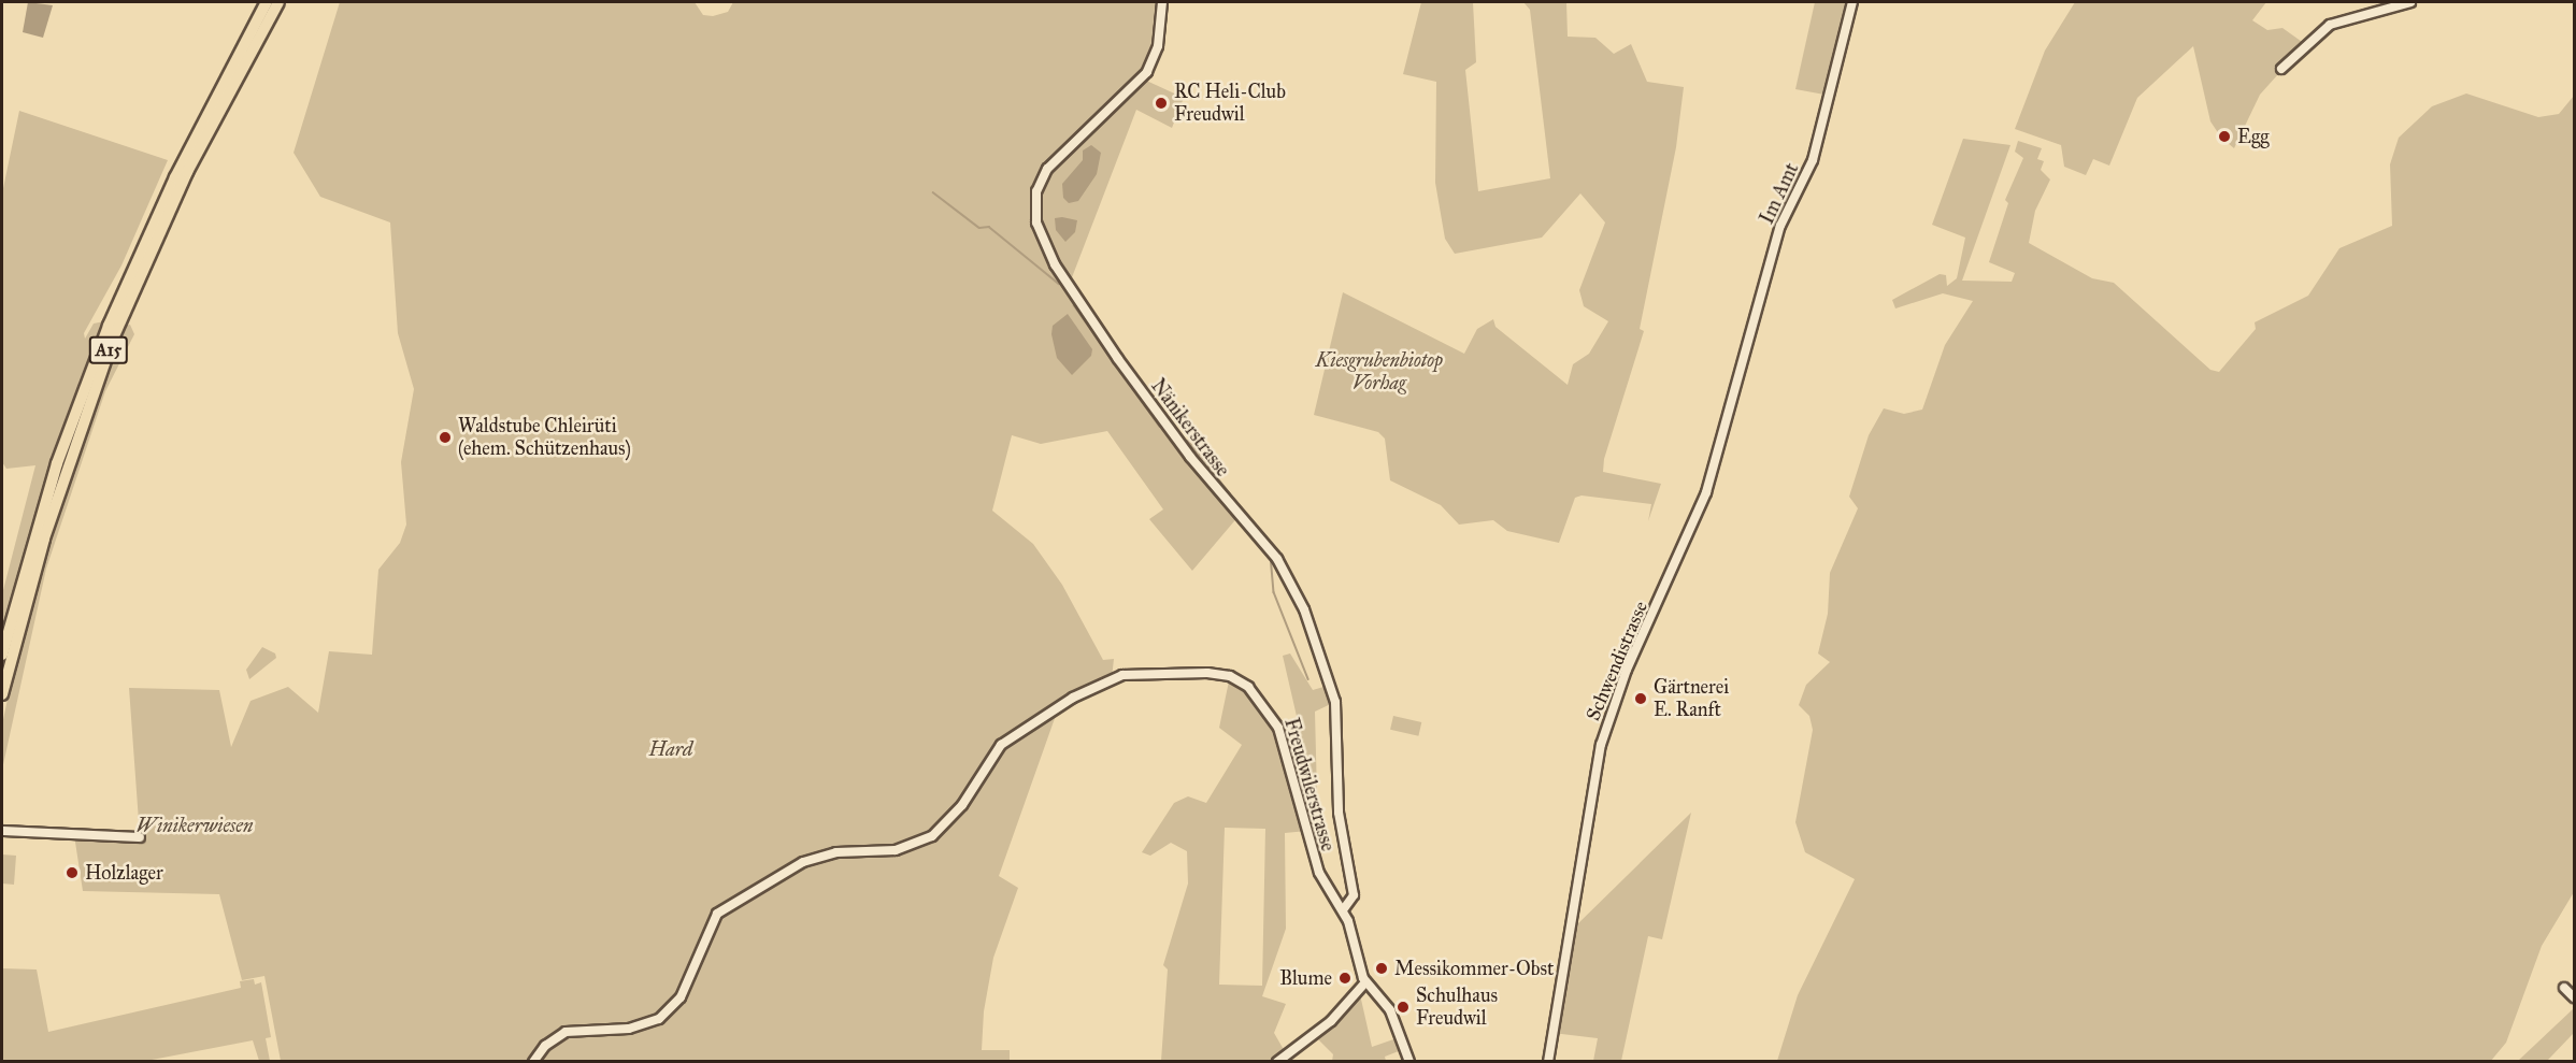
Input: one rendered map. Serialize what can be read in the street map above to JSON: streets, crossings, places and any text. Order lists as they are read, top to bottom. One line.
{"streets":{"highway":["A15"],"street":["Im Amt","Nänikerstrasse","Schwendistrasse","Freudwilerstrasse"]},"crossings":[["Im Amt","Schwendistrasse"],["Nänikerstrasse","Freudwilerstrasse"]],"parks":["Kiesgrubenbiotop Vorhag","Hard","Winikerwiesen"],"places":["RC Heli-Club Freudwil","Egg","Waldstube Chleirüti (ehem. Schützenhaus)","Gärtnerei E. Ranft","Holzlager","Messikommer-Obst","Blume","Schulhaus Freudwil"]}
